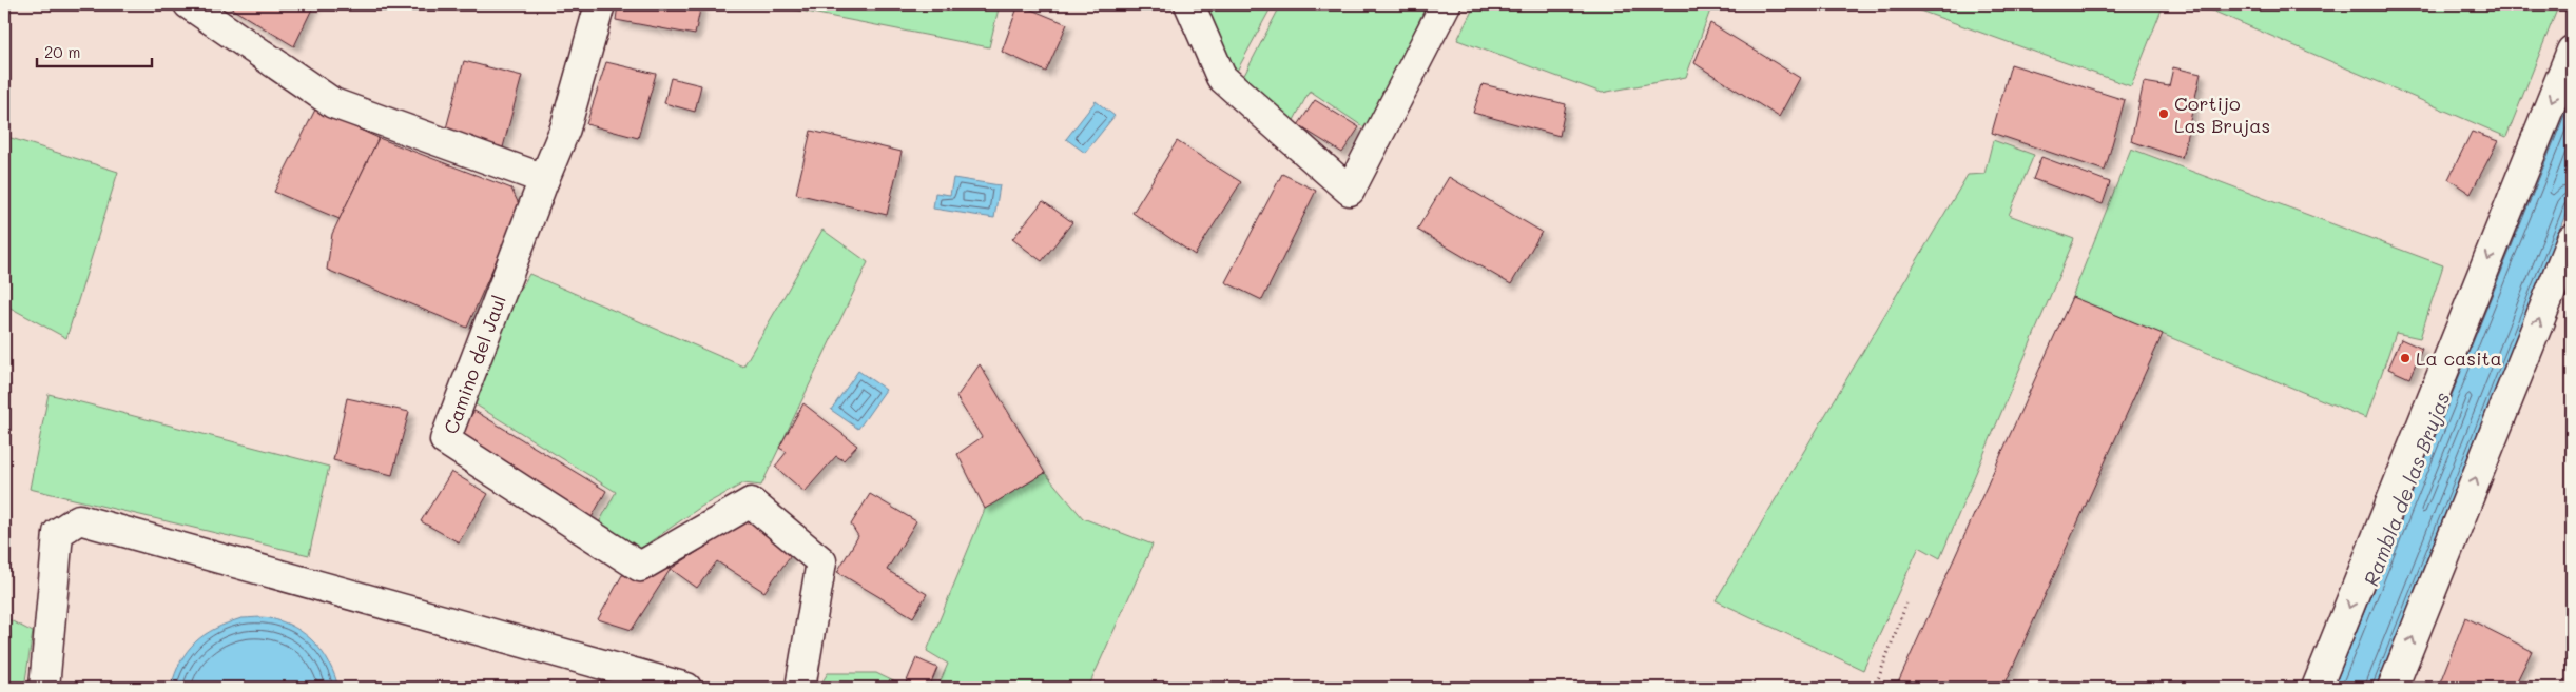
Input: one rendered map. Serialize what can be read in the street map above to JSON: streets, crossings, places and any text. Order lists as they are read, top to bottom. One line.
{"streets":{"street":["Camino del Jaul"]},"water":["Rambla de las Brujas"],"places":["Cortijo Las Brujas","La casita"],"scale_bar":"20 m"}
